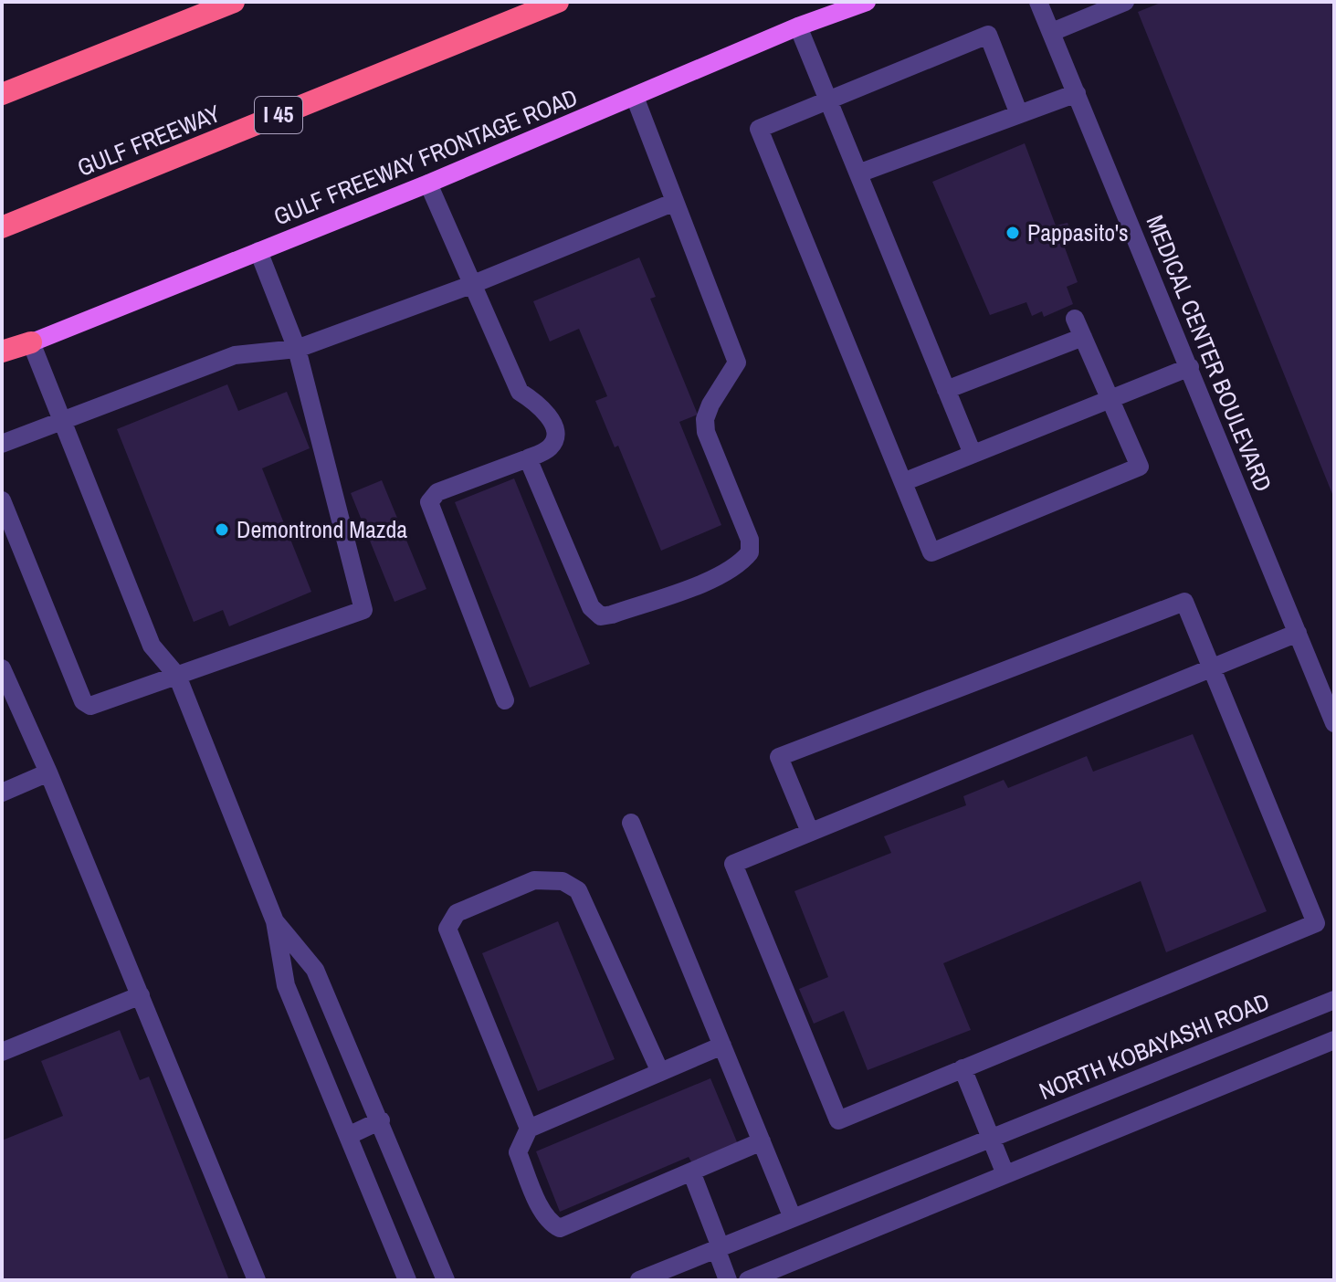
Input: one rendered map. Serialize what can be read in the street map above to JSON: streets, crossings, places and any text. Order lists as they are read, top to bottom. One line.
{"streets":{"highway":["I 45","GULF FREEWAY"],"main road":["GULF FREEWAY FRONTAGE ROAD"],"street":["MEDICAL CENTER BOULEVARD","NORTH KOBAYASHI ROAD"]},"places":["Pappasito's","Demontrond Mazda"]}
